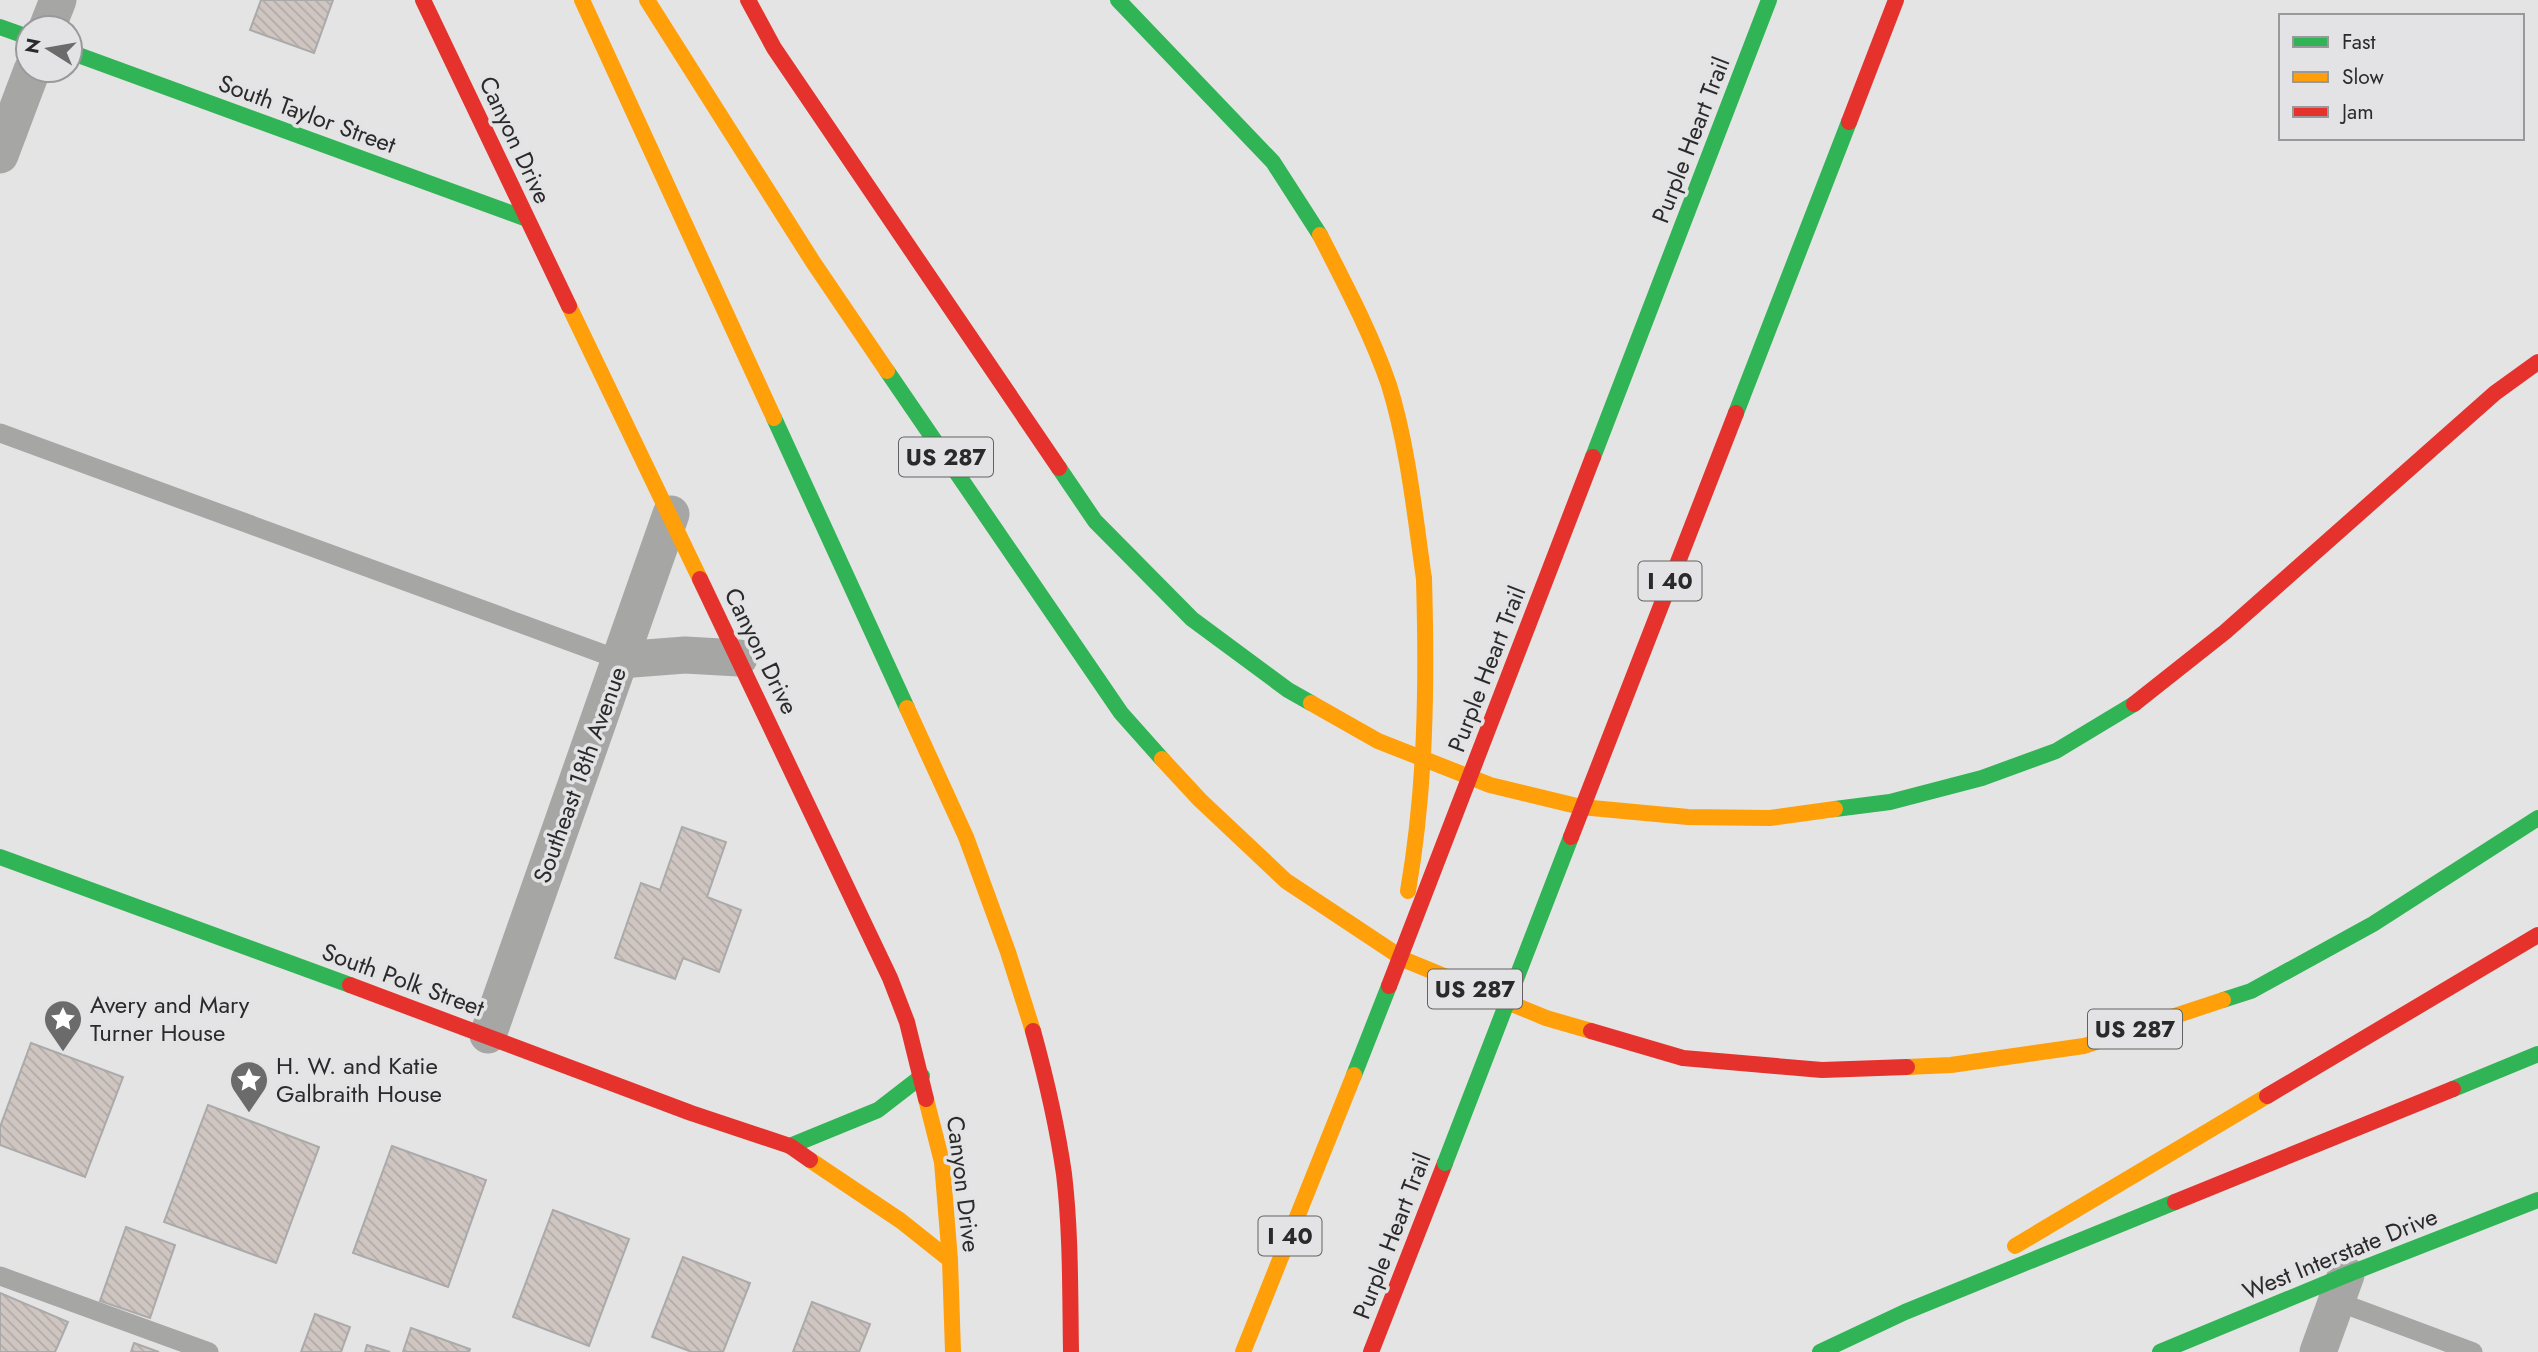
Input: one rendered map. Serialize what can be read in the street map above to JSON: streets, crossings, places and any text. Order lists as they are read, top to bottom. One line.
{"streets":{"main road":["South Taylor Street","Canyon Drive","Purple Heart Trail","US 287","I 40","South Polk Street","West Interstate Drive"],"street":["Southeast 18th Avenue"]},"crossings":[["South Taylor Street","Canyon Drive"],["Canyon Drive","Southeast 18th Avenue"],["Canyon Drive","South Polk Street"],["Southeast 18th Avenue","South Polk Street"]],"places":{"place":["Avery and Mary Turner House","H. W. and Katie Galbraith House"]},"legend":["Fast","Slow","Jam"],"north":"left"}
